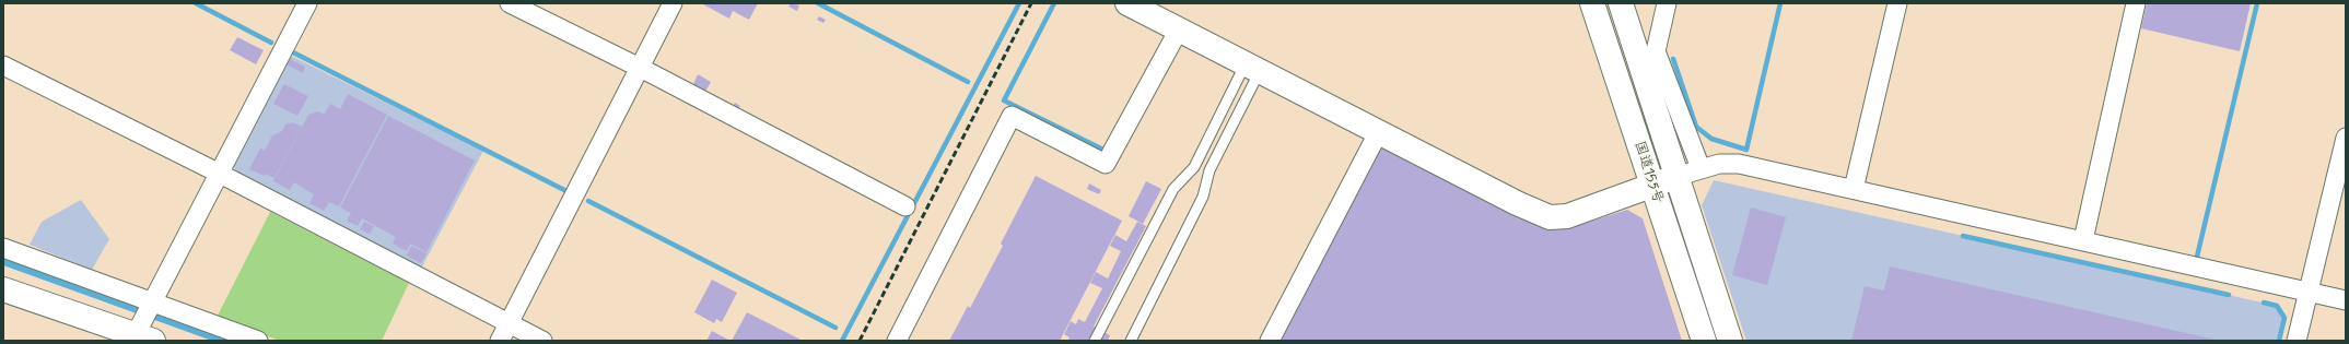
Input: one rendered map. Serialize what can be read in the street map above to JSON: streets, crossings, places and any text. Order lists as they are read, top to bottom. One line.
{"streets":{"main road":["国道155号"]}}
